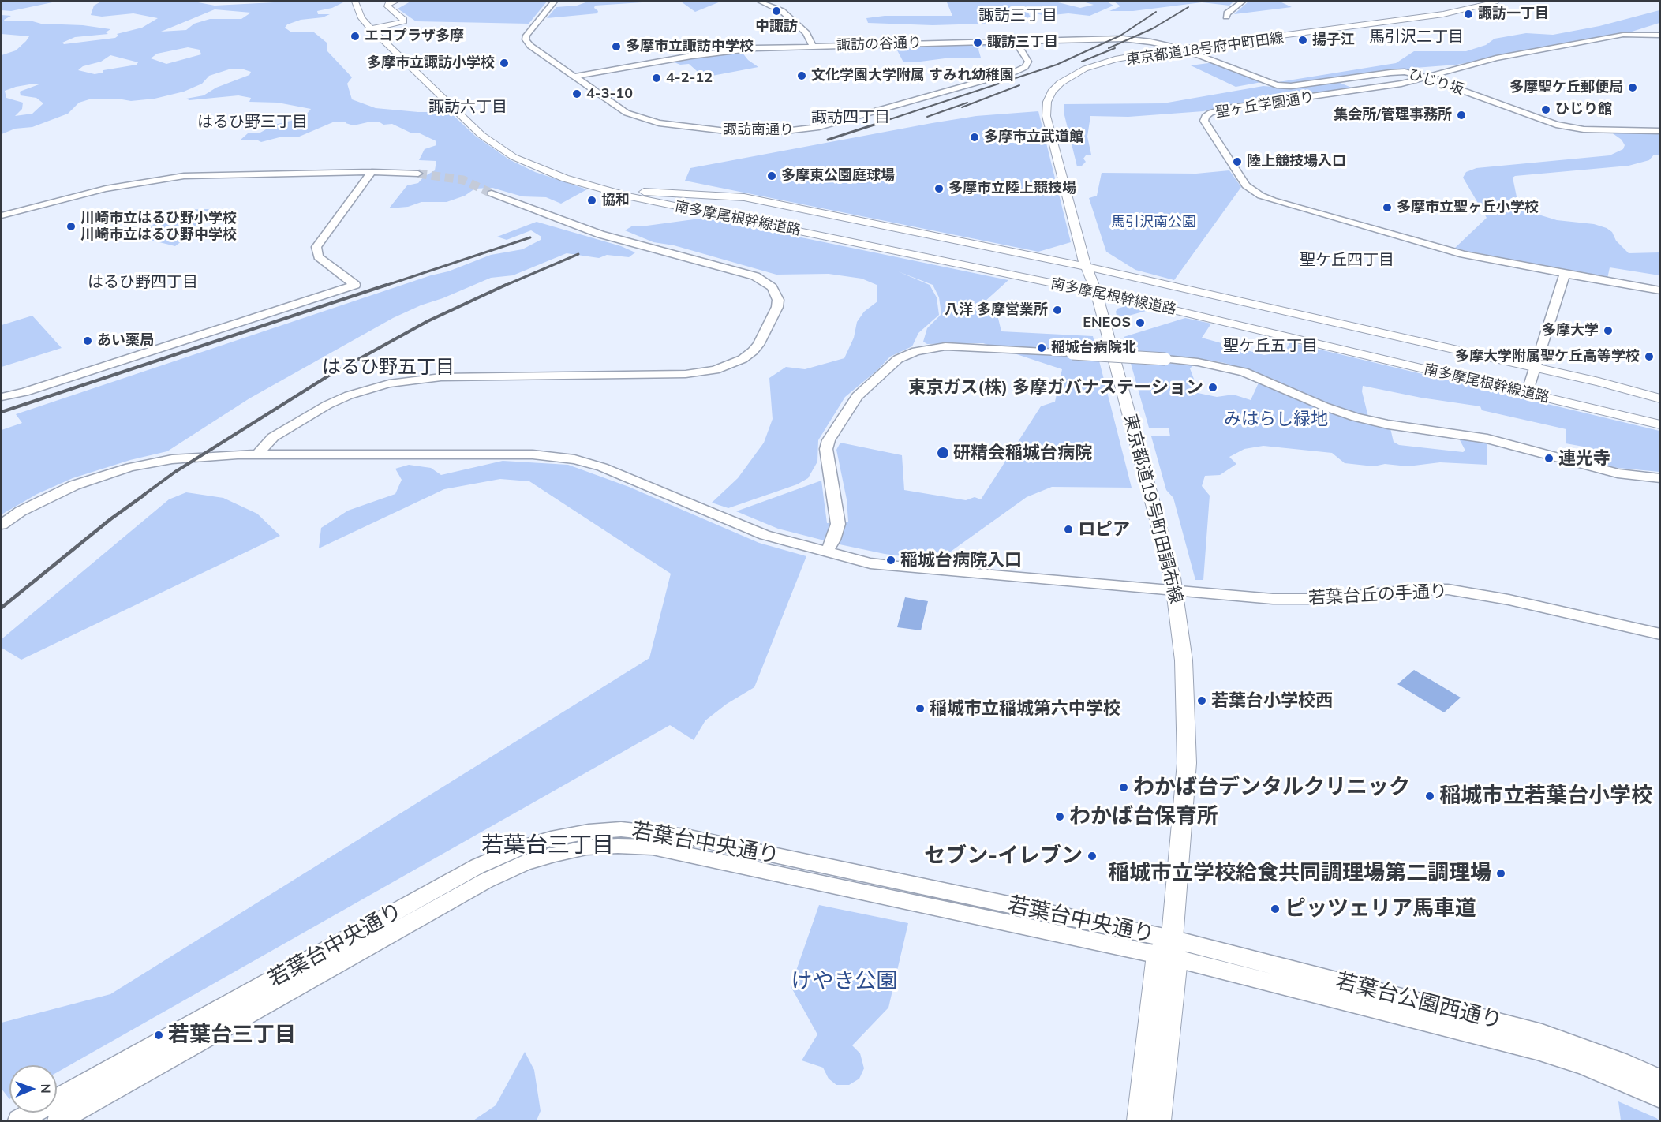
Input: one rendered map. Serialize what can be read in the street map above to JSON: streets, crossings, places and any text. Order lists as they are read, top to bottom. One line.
{"streets":{"main road":["東京都道18号府中町田線","南多摩尾根幹線道路","東京都道19号町田調布線"],"street":["諏訪の谷通り","ひじり坂","聖ヶ丘学園通り","諏訪南通り","若葉台丘の手通り","若葉台中央通り","若葉台公園西通り"]},"crossings":[["諏訪の谷通り","東京都道18号府中町田線"],["諏訪の谷通り","ひじり坂"],["諏訪の谷通り","諏訪南通り"],["東京都道18号府中町田線","ひじり坂"],["東京都道18号府中町田線","南多摩尾根幹線道路"],["東京都道18号府中町田線","東京都道19号町田調布線"],["ひじり坂","聖ヶ丘学園通り"],["南多摩尾根幹線道路","東京都道19号町田調布線"],["東京都道19号町田調布線","若葉台丘の手通り"],["東京都道19号町田調布線","若葉台中央通り"],["東京都道19号町田調布線","若葉台公園西通り"],["若葉台中央通り","若葉台公園西通り"]],"districts":["諏訪三丁目","馬引沢二丁目","諏訪六丁目","諏訪四丁目","はるひ野三丁目","聖ケ丘四丁目","はるひ野四丁目","聖ケ丘五丁目","はるひ野五丁目","若葉台三丁目"],"parks":["馬引沢南公園","みはらし緑地","けやき公園"],"places":["中諏訪","諏訪一丁目","エコプラザ多摩","揚子江","諏訪三丁目","多摩市立諏訪中学校","多摩市立諏訪小学校","文化学園大学附属 すみれ幼稚園","4-2-12","多摩聖ケ丘郵便局","4-3-10","ひじり館","集会所/管理事務所","多摩市立武道館","陸上競技場入口","多摩東公園庭球場","多摩市立陸上競技場","協和","多摩市立聖ヶ丘小学校","川崎市立はるひ野小学校 川崎市立はるひ野中学校","八洋 多摩営業所","ENEOS","多摩大学","あい薬局","稲城台病院北","多摩大学附属聖ケ丘高等学校","東京ガス(株) 多摩ガバナステーション","研精会稲城台病院","連光寺","ロピア","稲城台病院入口","若葉台小学校西","稲城市立稲城第六中学校","わかば台デンタルクリニック","稲城市立若葉台小学校","わかば台保育所","セブン-イレブン","稲城市立学校給食共同調理場第二調理場","ピッツェリア馬車道","若葉台三丁目"],"north":"right"}
